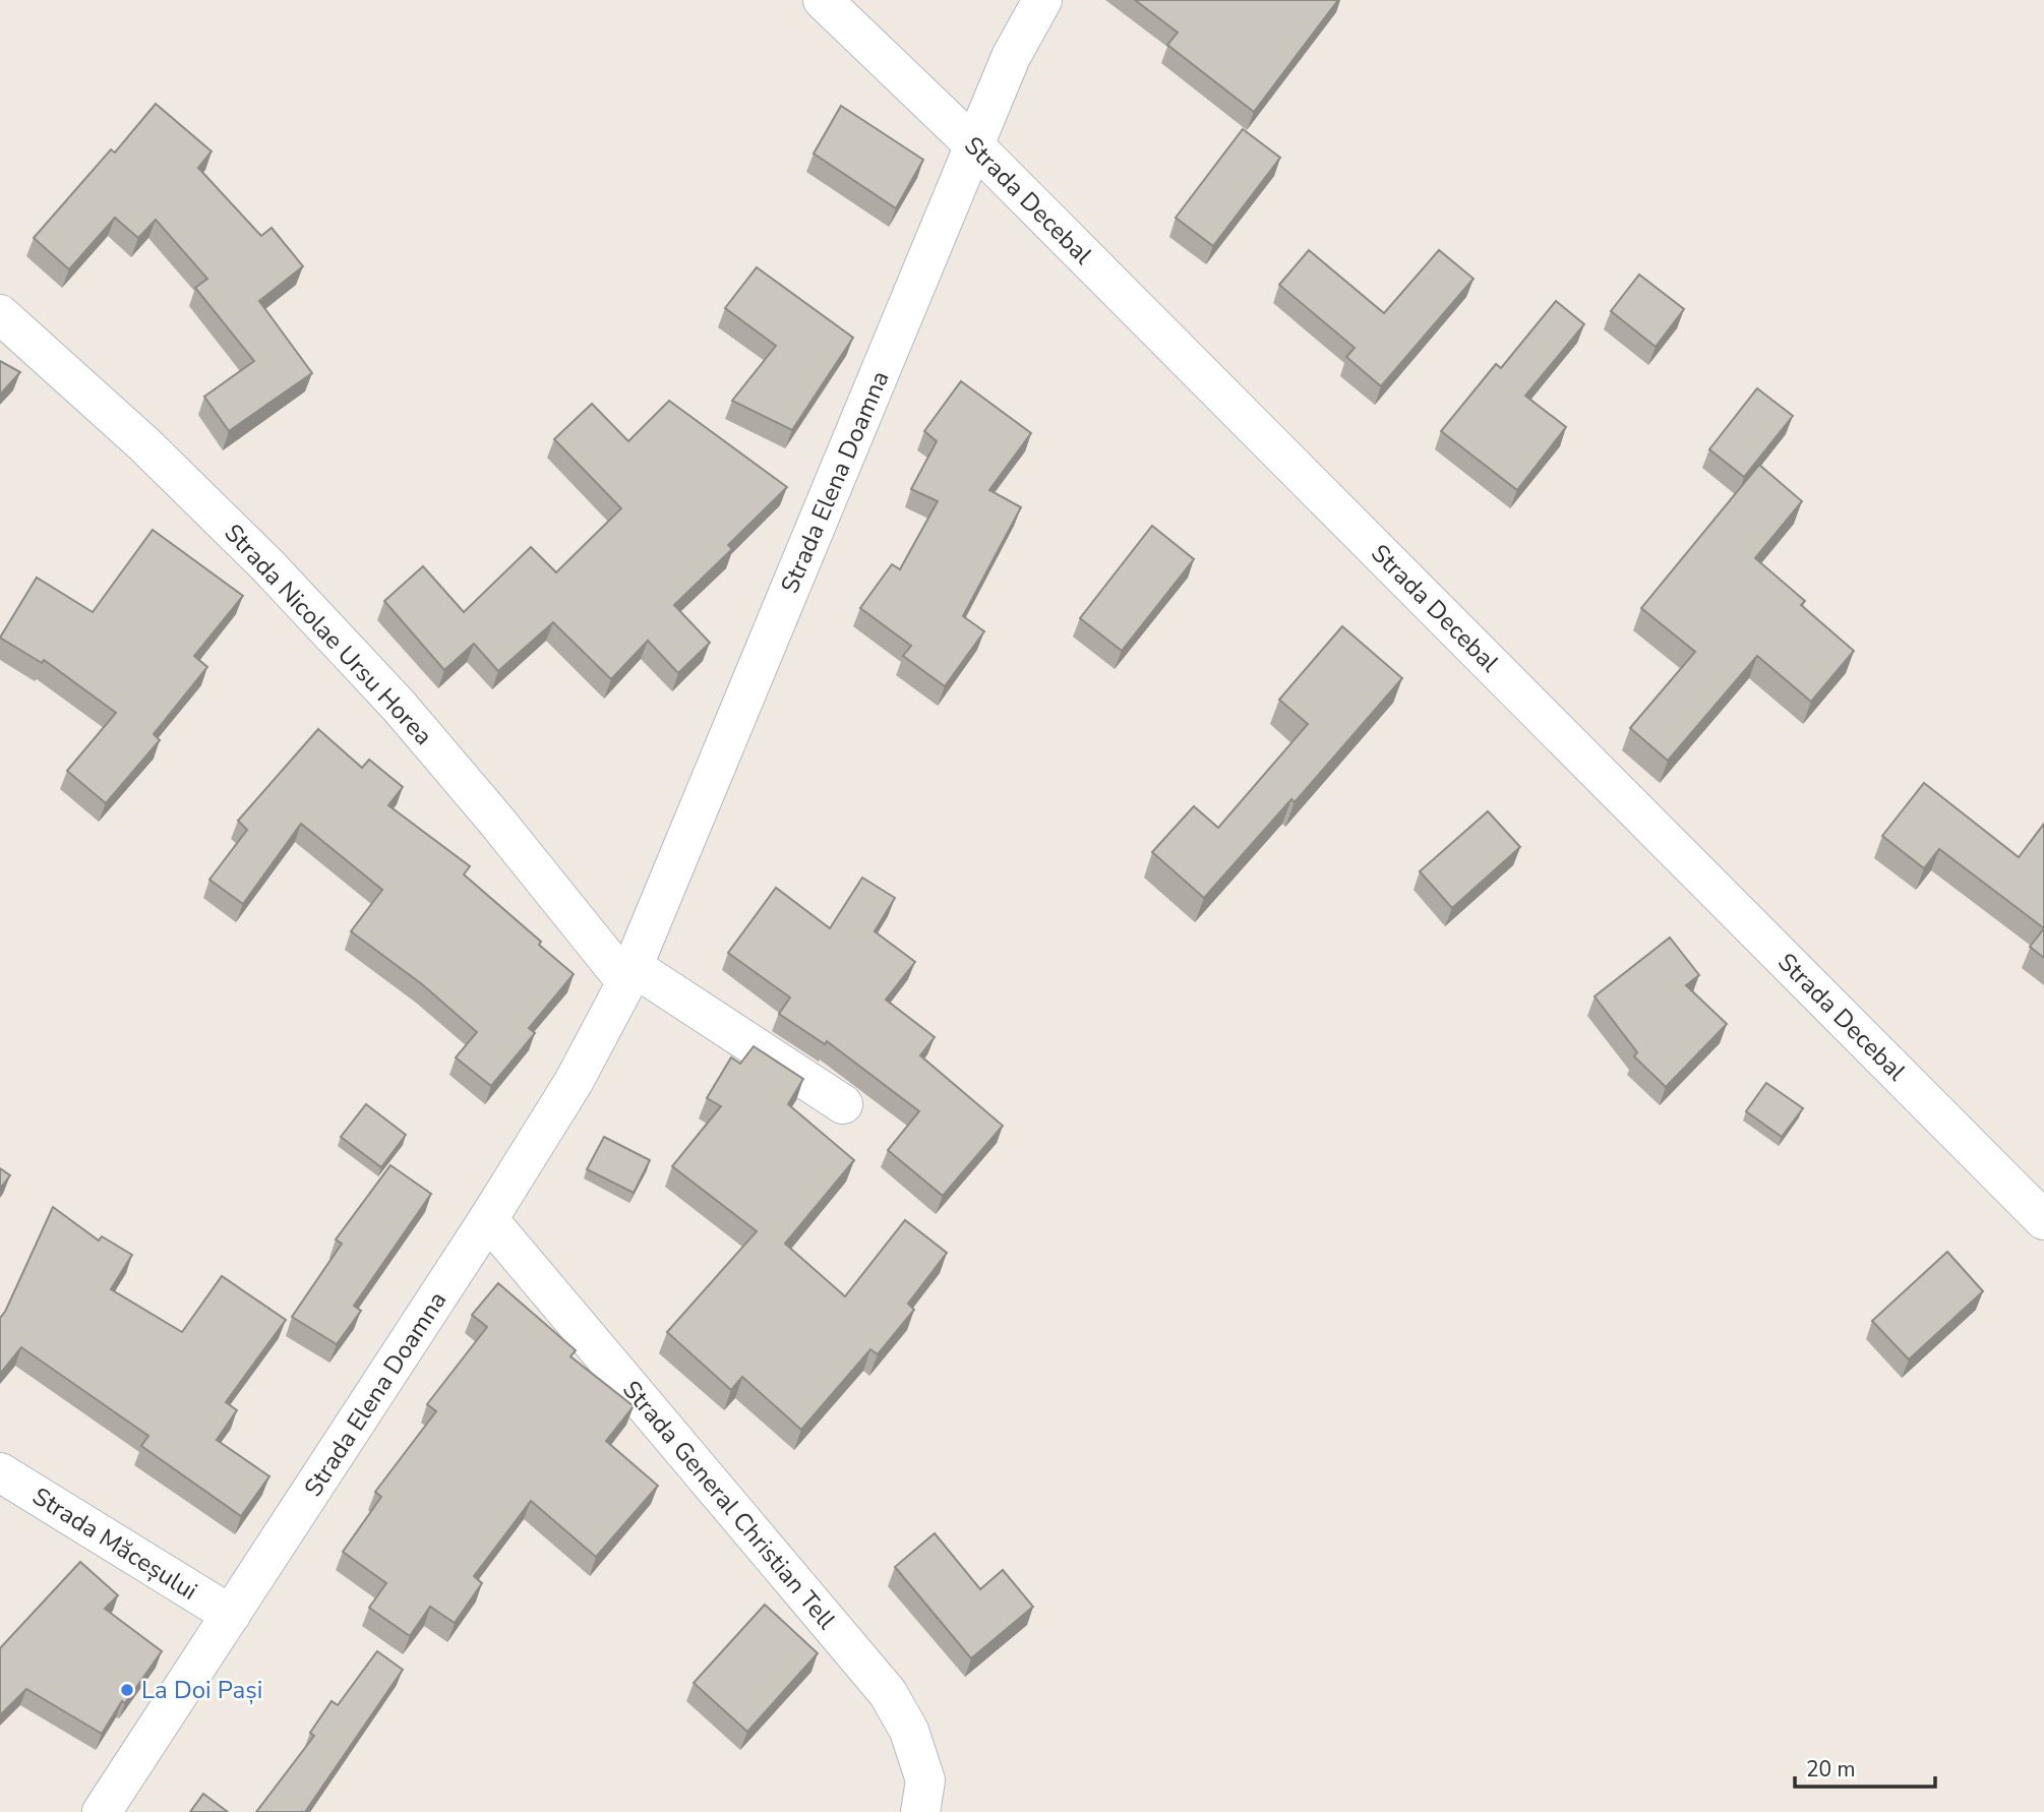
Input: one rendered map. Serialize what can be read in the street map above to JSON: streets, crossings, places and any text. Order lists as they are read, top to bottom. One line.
{"streets":{"street":["Strada Decebal","Strada Elena Doamna","Strada Nicolae Ursu Horea","Strada General Christian Tell","Strada Măceșului"]},"crossings":[["Strada Decebal","Strada Elena Doamna"],["Strada Elena Doamna","Strada Nicolae Ursu Horea"],["Strada Elena Doamna","Strada General Christian Tell"],["Strada Elena Doamna","Strada Măceșului"]],"places":["La Doi Pași"],"scale_bar":"20 m"}
